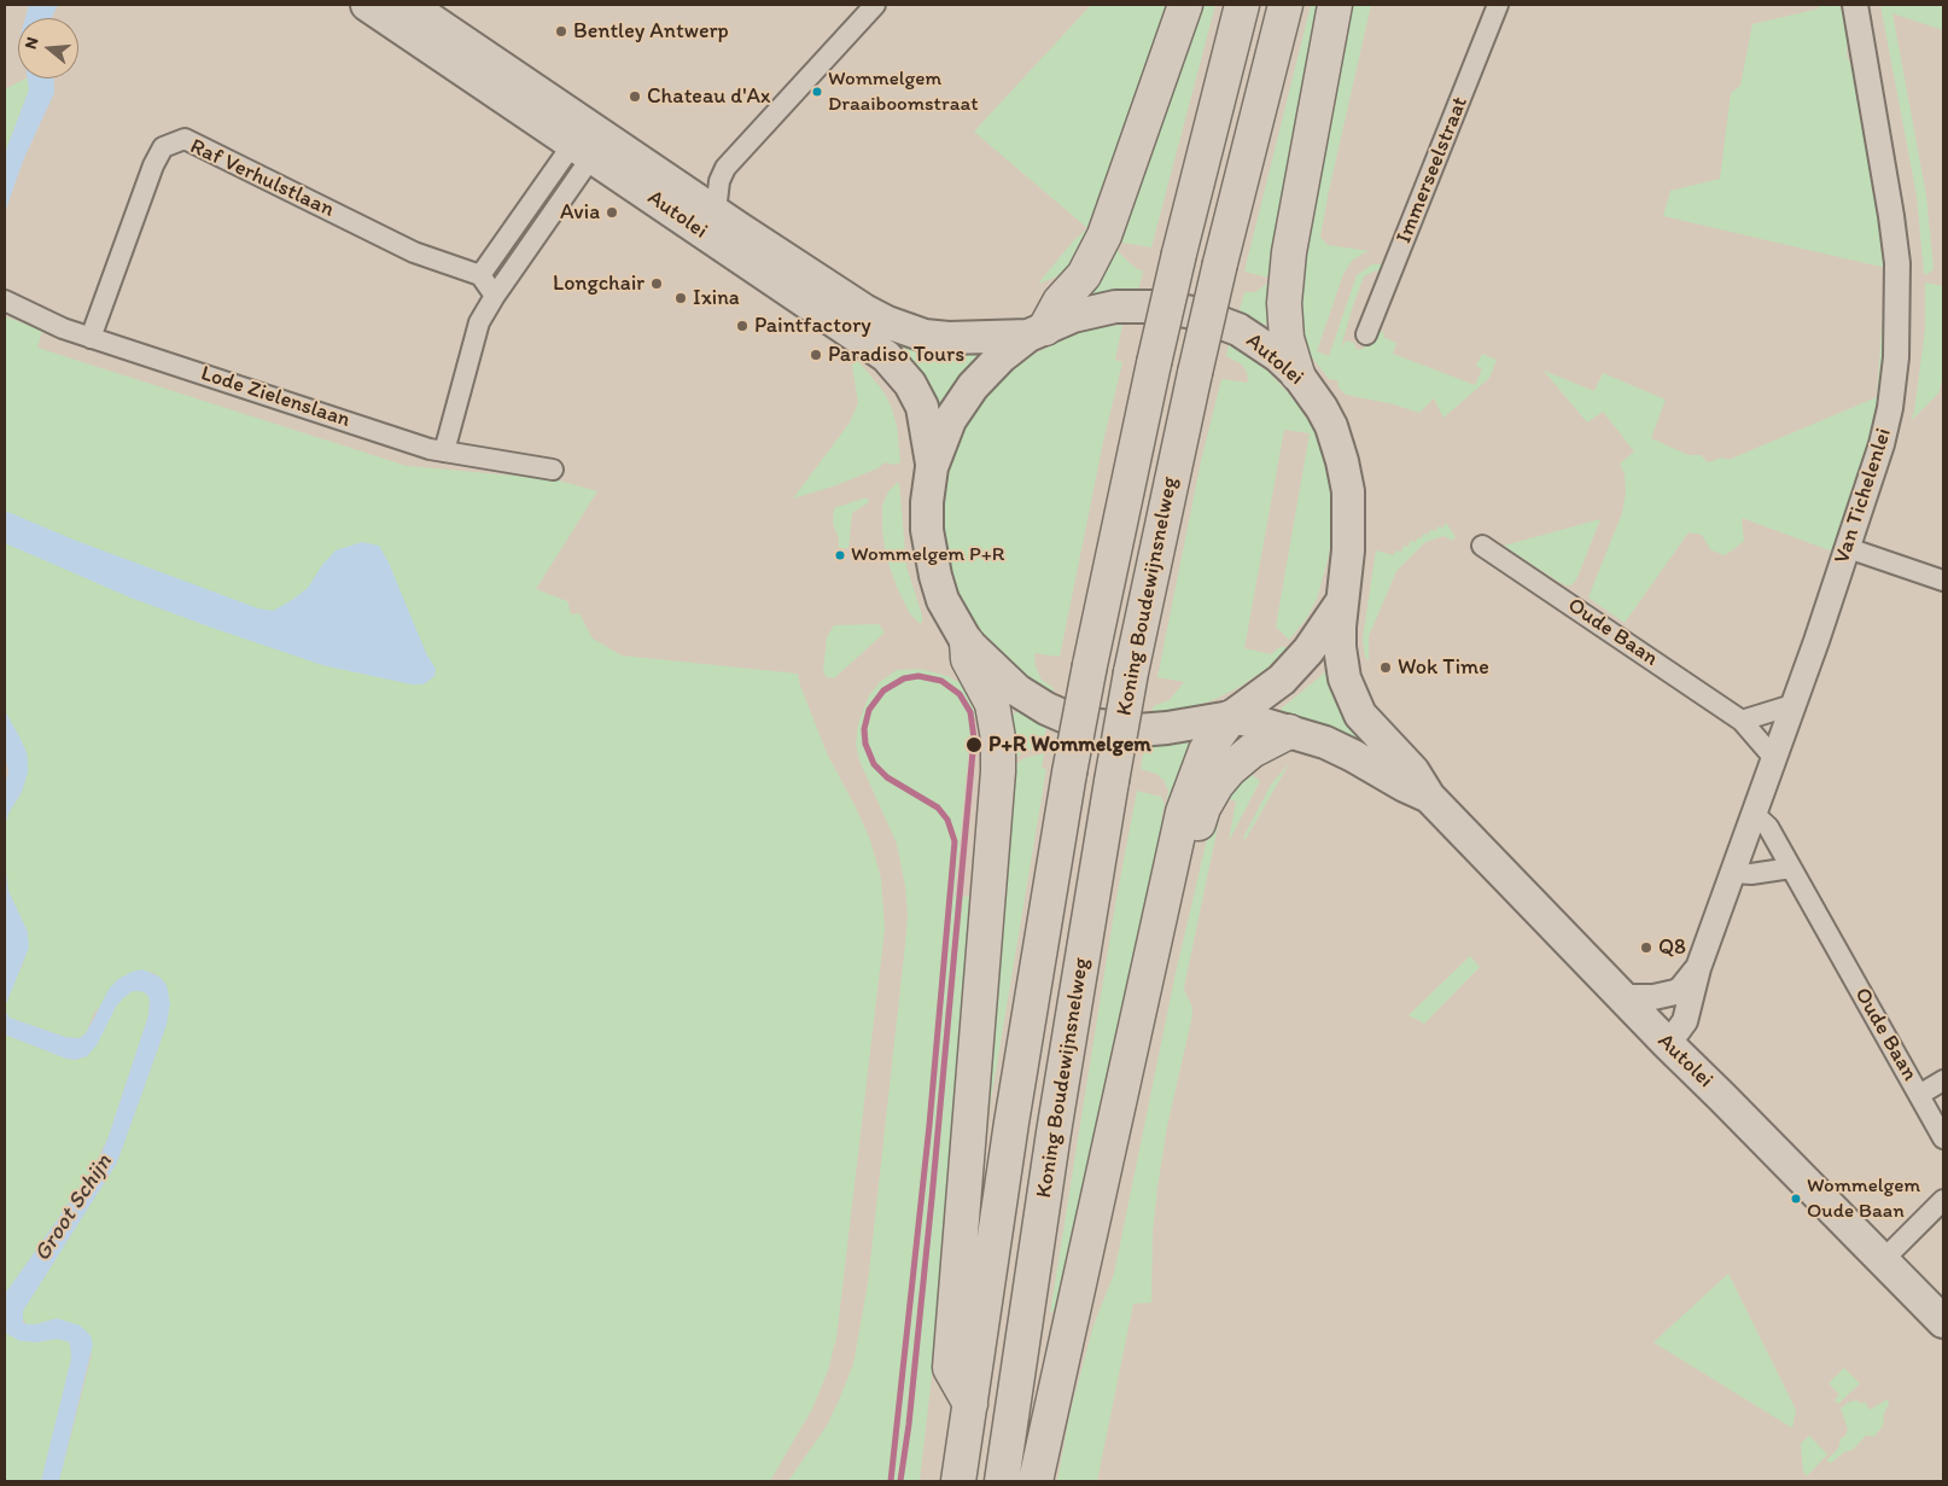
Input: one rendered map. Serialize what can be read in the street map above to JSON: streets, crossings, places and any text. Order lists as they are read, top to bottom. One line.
{"streets":{"highway":["Koning Boudewijnsnelweg"],"main road":["Autolei"],"street":["Immerseelstraat","Raf Verhulstlaan","Lode Zielenslaan","Van Tichelenlei","Oude Baan"]},"crossings":[["Raf Verhulstlaan","Lode Zielenslaan"],["Autolei","Van Tichelenlei"],["Van Tichelenlei","Oude Baan"]],"water":["Groot Schijn"],"places":["Bentley Antwerp","Wommelgem Draaiboomstraat","Chateau d'Ax","Avia","Longchair","Ixina","Paintfactory","Paradiso Tours","Wommelgem P+R","Wok Time","P+R Wommelgem","Q8","Wommelgem Oude Baan"],"north":"left"}
